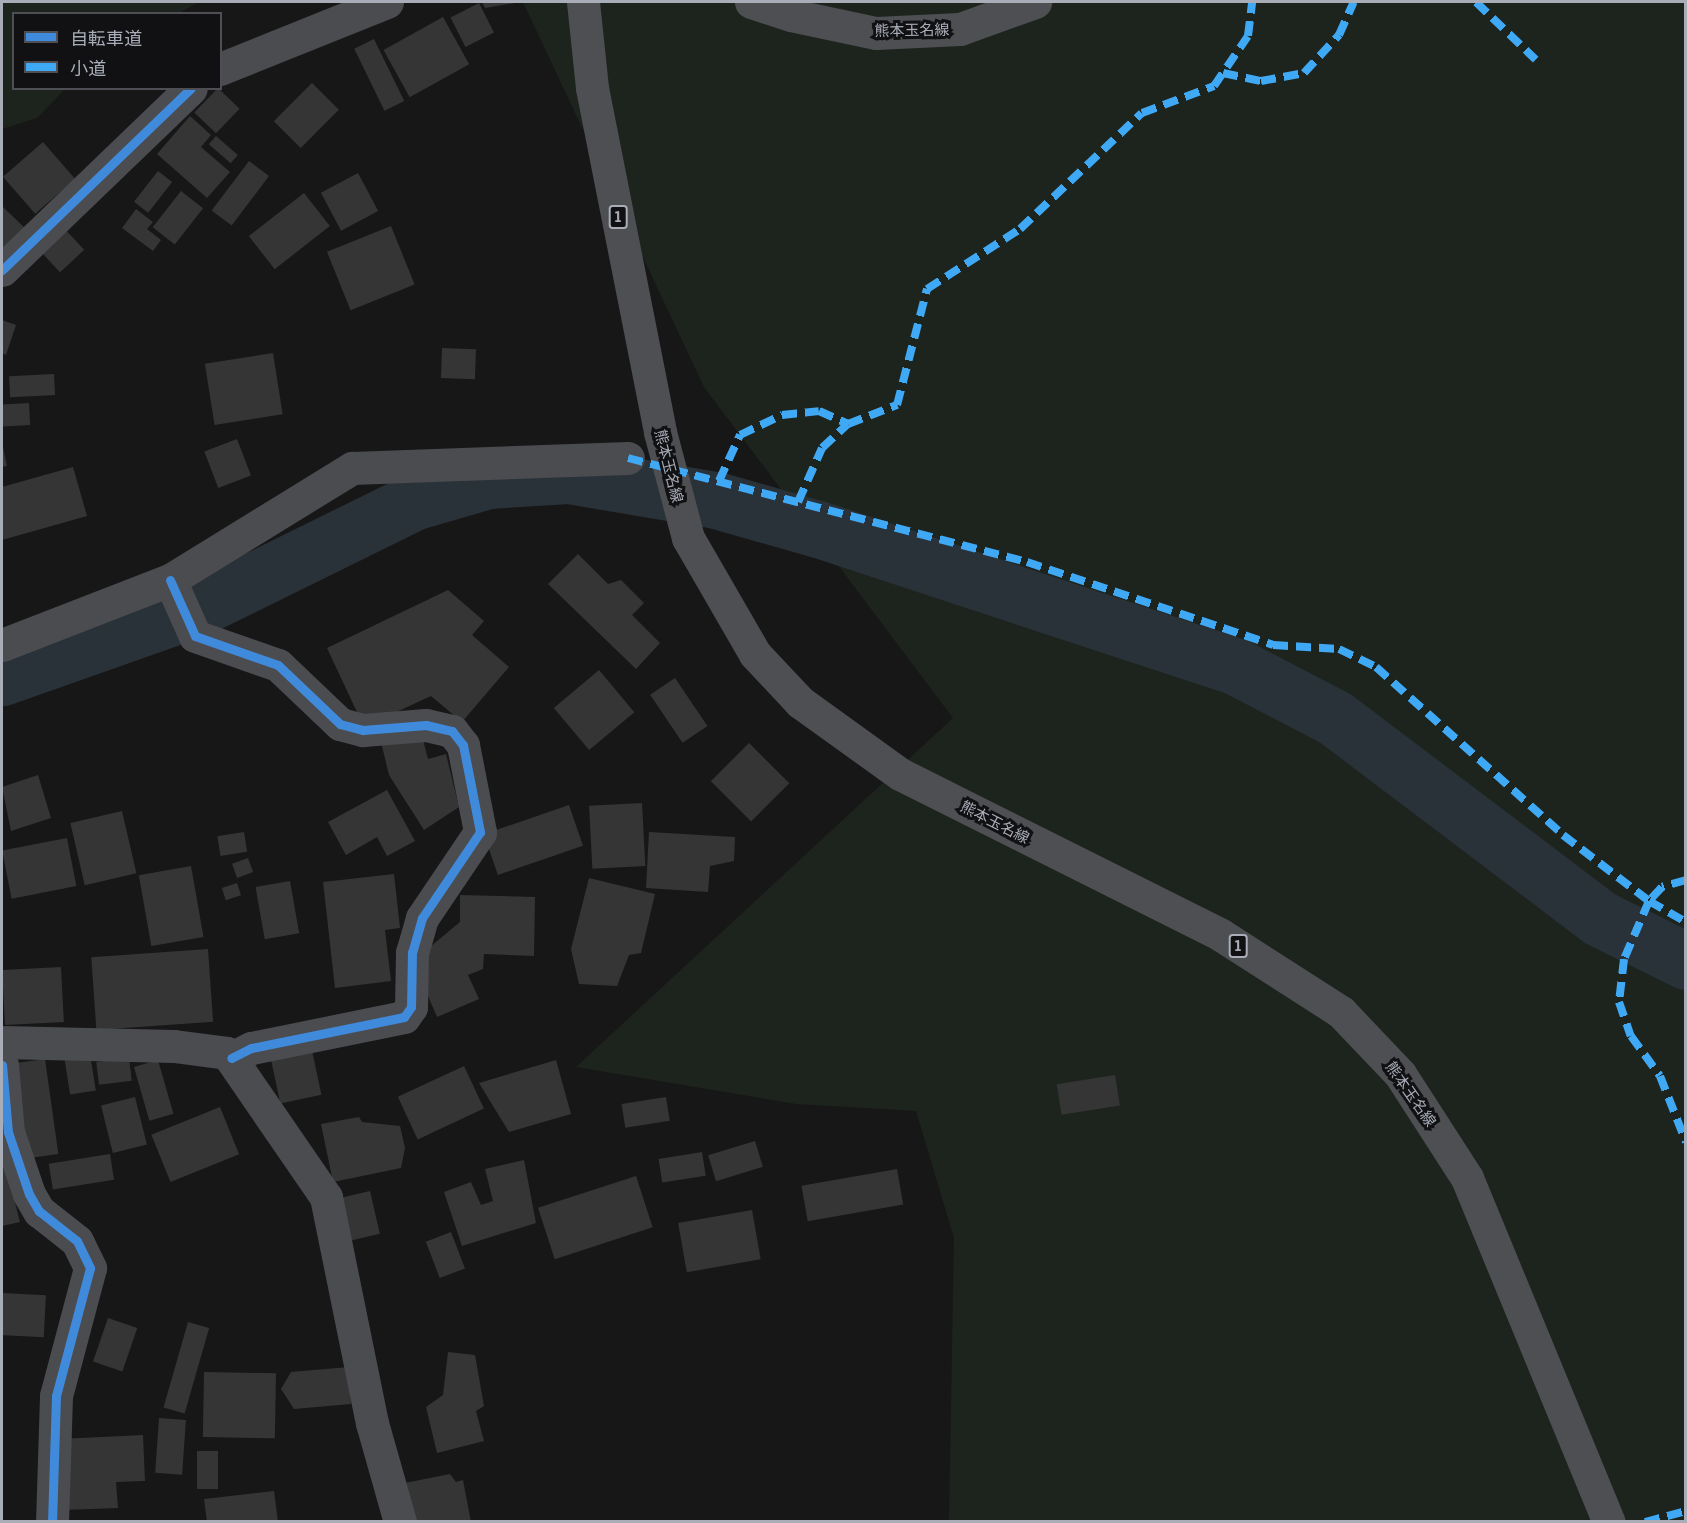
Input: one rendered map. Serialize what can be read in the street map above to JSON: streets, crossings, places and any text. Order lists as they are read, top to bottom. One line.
{"streets":{"main road":["熊本玉名線","1"]},"legend":["自転車道","小道"]}
